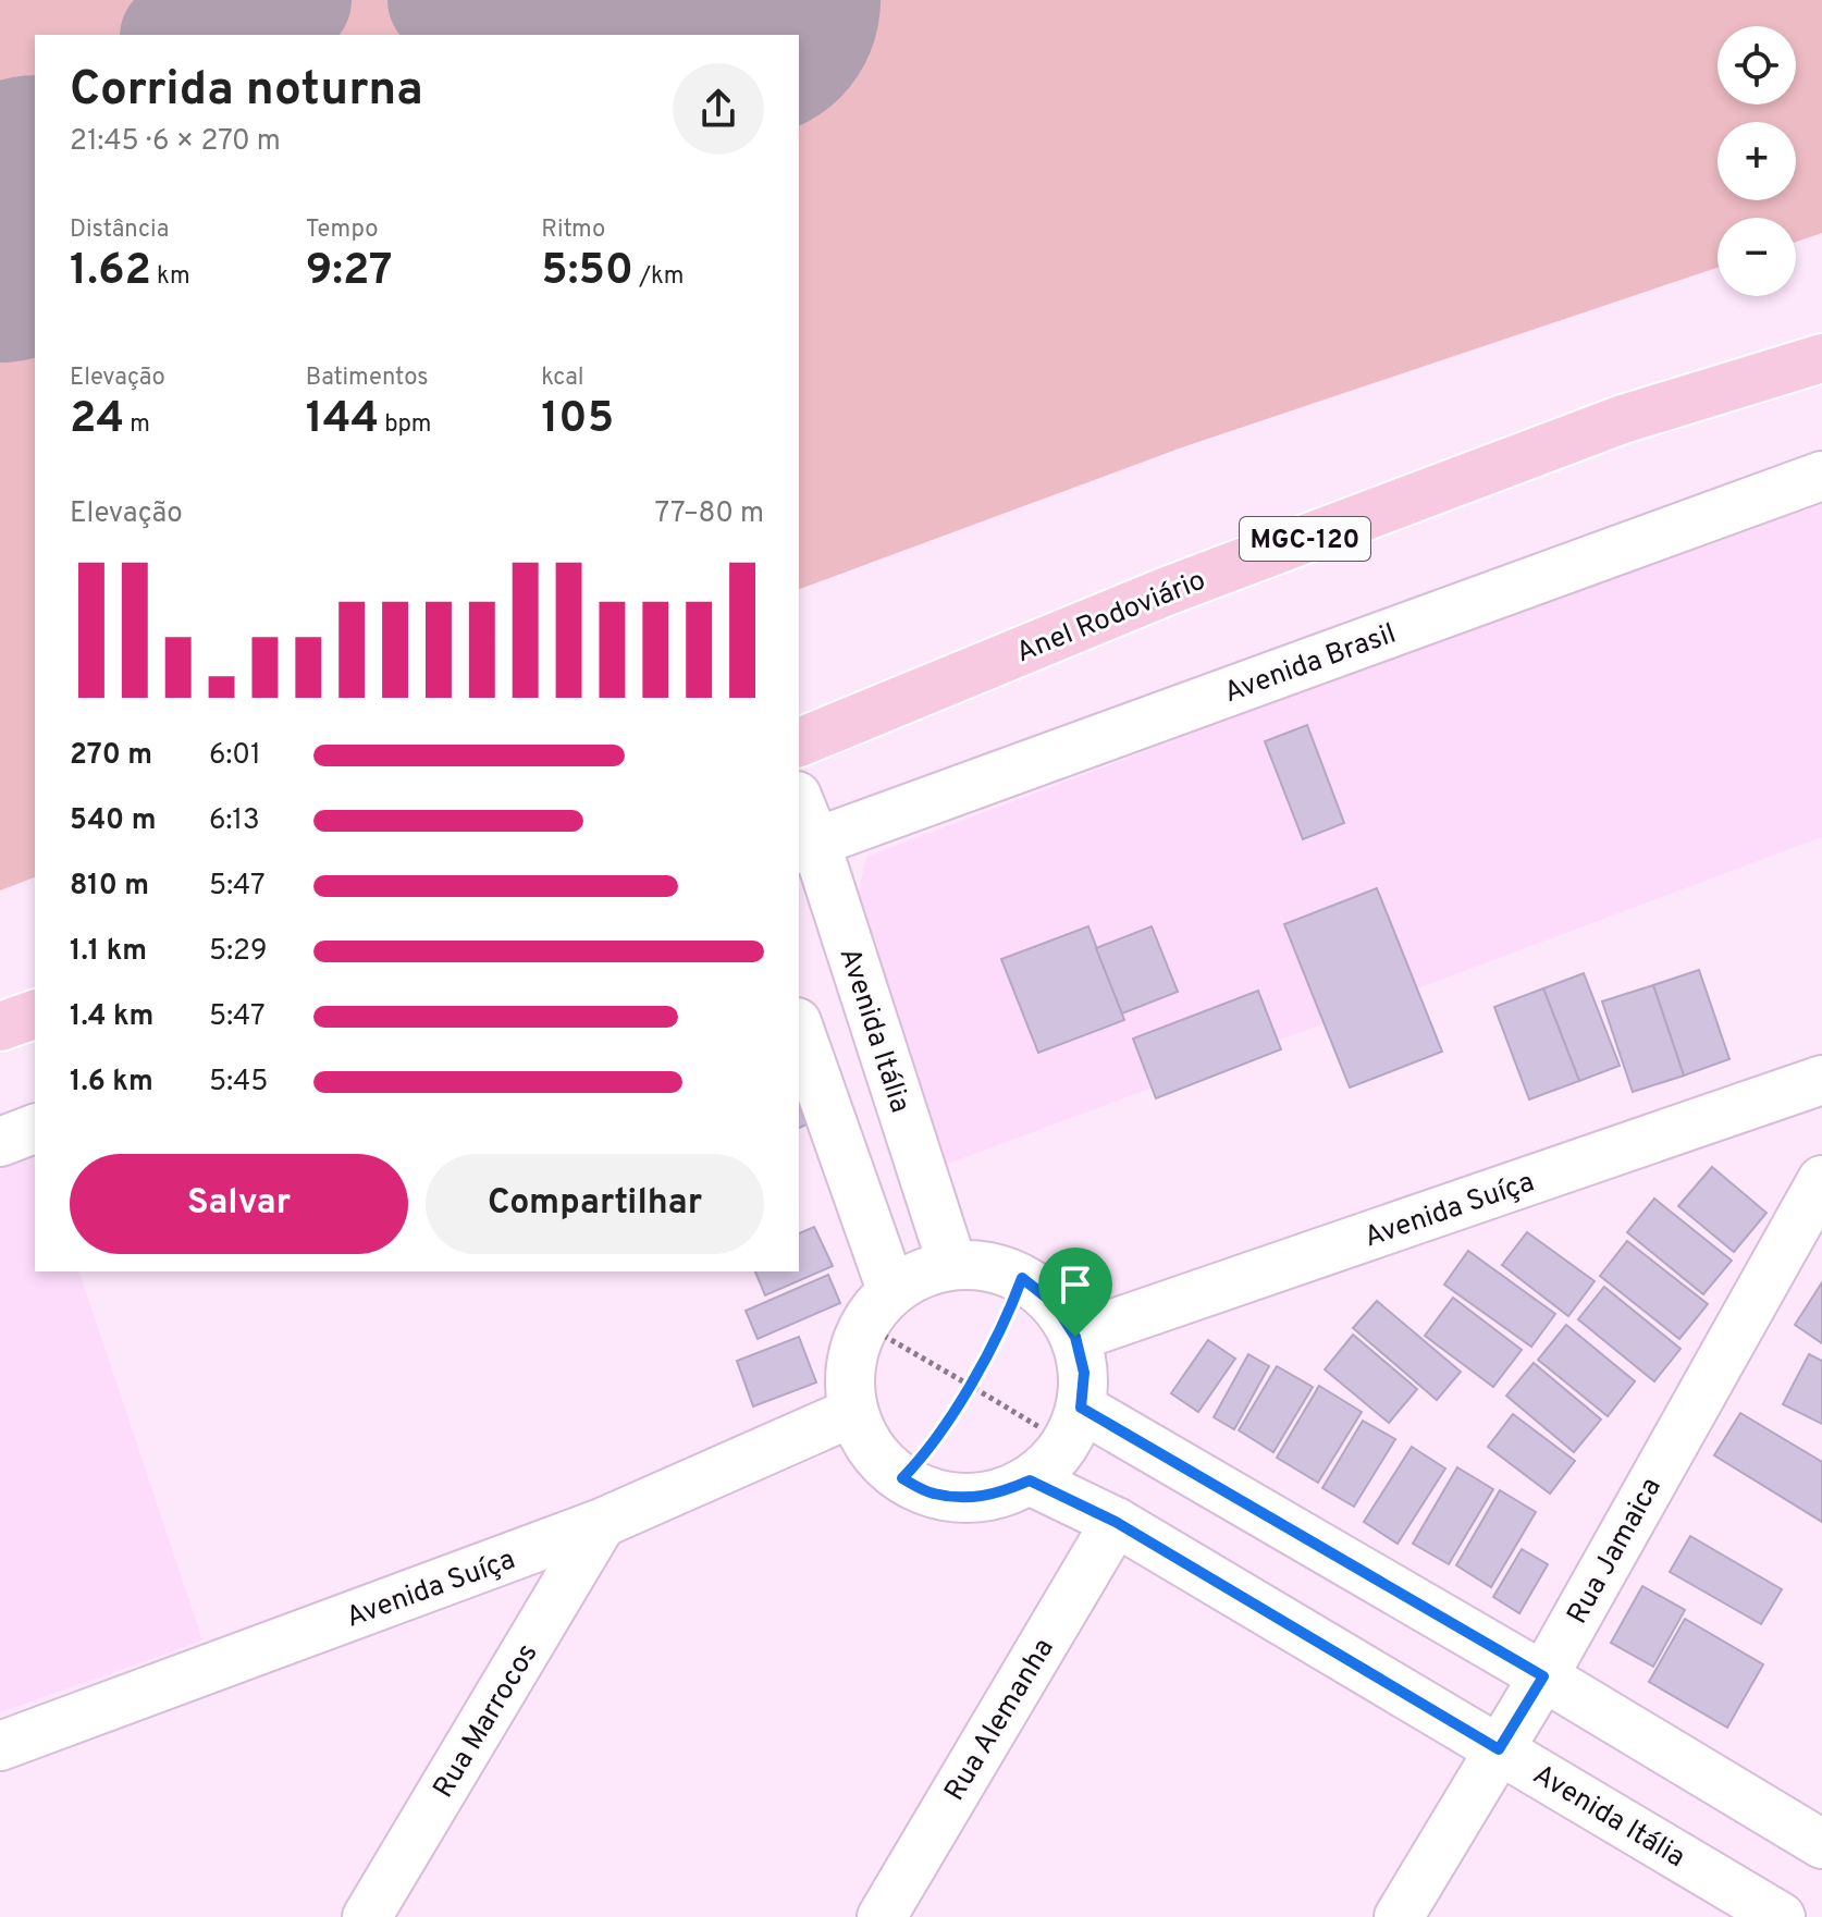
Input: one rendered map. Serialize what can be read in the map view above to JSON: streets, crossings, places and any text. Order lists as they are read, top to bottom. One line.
{"streets":{"main road":["MGC-120","Anel Rodoviário"],"street":["Avenida Brasil","Avenida Itália","Avenida Suíça","Rua Jamaica","Rua Alemanha","Rua Marrocos"]},"crossings":[["Avenida Brasil","Avenida Itália"],["Avenida Itália","Rua Jamaica"],["Avenida Itália","Rua Alemanha"],["Avenida Suíça","Rua Marrocos"]],"page":{"map_buttons":["+","−"],"heading":["Corrida noturna","21:45 · 6 × 270 m"],"stats":[["Distância","1.62 km"],["Tempo","9:27"],["Ritmo","5:50 /km"],["Elevação","24 m"],["Batimentos","144 bpm"],["kcal","105"]],"chart":["Elevação","77–80 m"],"list":[{"name":"270 m","note":"6:01"},{"name":"540 m","note":"6:13"},{"name":"810 m","note":"5:47"},{"name":"1.1 km","note":"5:29"},{"name":"1.4 km","note":"5:47"},{"name":"1.6 km","note":"5:45"}],"buttons":["Salvar","Compartilhar"]}}
